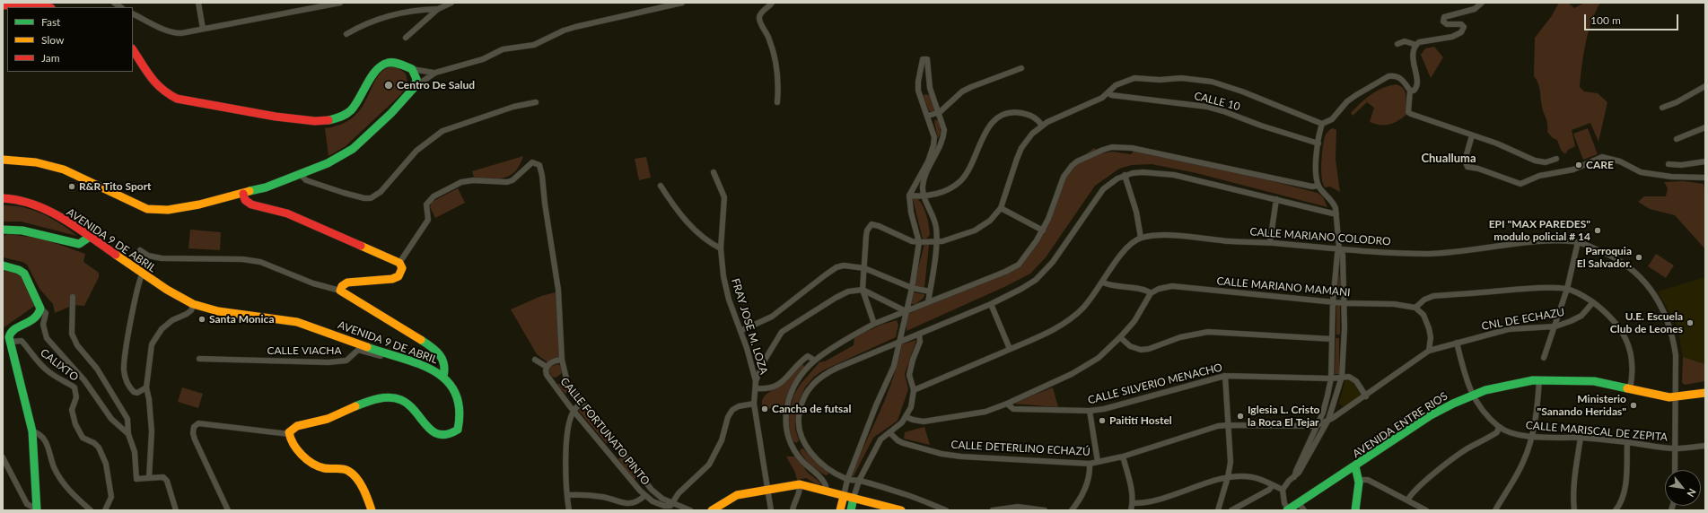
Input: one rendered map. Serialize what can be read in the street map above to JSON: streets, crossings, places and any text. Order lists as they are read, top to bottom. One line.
{"streets":{"main road":["AVENIDA 9 DE ABRIL","AVENIDA ENTRE RIOS"],"street":["CALLE 10","CALLE MARIANO COLODRO","CALLE MARIANO MAMANI","CNL DE ECHAZU","FRAY JOSE M. LOZA","CALLE VIACHA","CALIXTO","CALLE SILVERIO MENACHO","CALLE FORTUNATO PINTO","CALLE MARISCAL DE ZEPITA","CALLE DETERLINO ECHAZÚ"]},"crossings":[["CALLE MARIANO COLODRO","AVENIDA ENTRE RIOS"],["CALLE MARIANO COLODRO","CALLE MARISCAL DE ZEPITA"],["AVENIDA 9 DE ABRIL","CALLE VIACHA"],["CNL DE ECHAZU","CALLE MARISCAL DE ZEPITA"],["CNL DE ECHAZU","CALLE DETERLINO ECHAZÚ"],["AVENIDA ENTRE RIOS","CALLE MARISCAL DE ZEPITA"]],"districts":["Chualluma"],"places":["Centro De Salud","CARE","R&R Tito Sport","EPI \"MAX PAREDES\" modulo policial # 14","Parroquia El Salvador.","Santa Monica","U.E. Escuela Club de Leones","Ministerio \"Sanando Heridas\"","Cancha de futsal","Iglesia L. Cristo la Roca El Tejar","Paitití Hostel"],"legend":["Fast","Slow","Jam"],"scale_bar":"100 m","north":"bottom right"}
